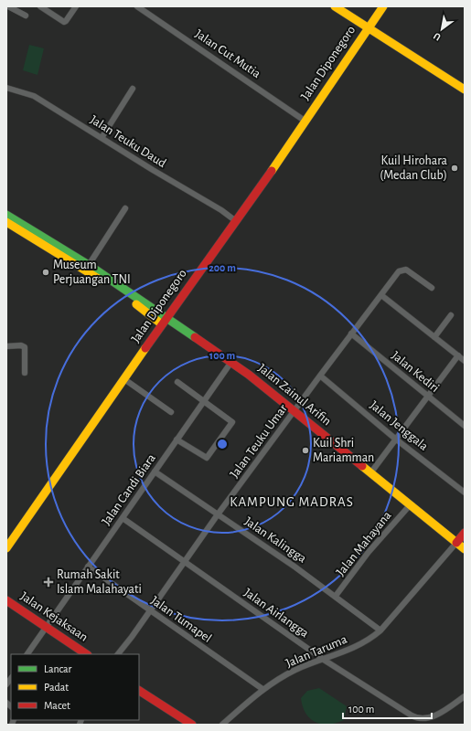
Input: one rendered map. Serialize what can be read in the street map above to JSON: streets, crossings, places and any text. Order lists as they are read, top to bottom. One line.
{"streets":{"main road":["Jalan Diponegoro","Jalan Zainul Arifin","Jalan Kejaksaan"],"street":["Jalan Cut Mutia","Jalan Teuku Daud","Jalan Kediri","Jalan Jenggala","Jalan Teuku Umar","Jalan Candi Biara","Jalan Kalingga","Jalan Mahayana","Jalan Airlangga","Jalan Tumapel","Jalan Taruma"]},"crossings":[["Jalan Cut Mutia","Jalan Diponegoro"],["Jalan Diponegoro","Jalan Teuku Daud"],["Jalan Diponegoro","Jalan Zainul Arifin"],["Jalan Kediri","Jalan Teuku Umar"],["Jalan Zainul Arifin","Jalan Teuku Umar"],["Jalan Zainul Arifin","Jalan Candi Biara"],["Jalan Zainul Arifin","Jalan Mahayana"],["Jalan Zainul Arifin","Jalan Taruma"],["Jalan Jenggala","Jalan Teuku Umar"],["Jalan Teuku Umar","Jalan Kalingga"],["Jalan Teuku Umar","Jalan Airlangga"],["Jalan Teuku Umar","Jalan Tumapel"],["Jalan Candi Biara","Jalan Kalingga"],["Jalan Candi Biara","Jalan Airlangga"],["Jalan Candi Biara","Jalan Kejaksaan"],["Jalan Candi Biara","Jalan Tumapel"],["Jalan Kalingga","Jalan Mahayana"],["Jalan Kalingga","Jalan Taruma"],["Jalan Airlangga","Jalan Taruma"],["Jalan Tumapel","Jalan Taruma"]],"districts":["KAMPUNG MADRAS"],"places":{"other":["Kuil Hirohara (Medan Club)","Museum Perjuangan TNI","Kuil Shri Mariamman"],"health":["Rumah Sakit Islam Malahayati"]},"legend":["Lancar","Padat","Macet"],"scale_bar":"100 m","north":"bottom left","rings":["200 m","100 m"]}
